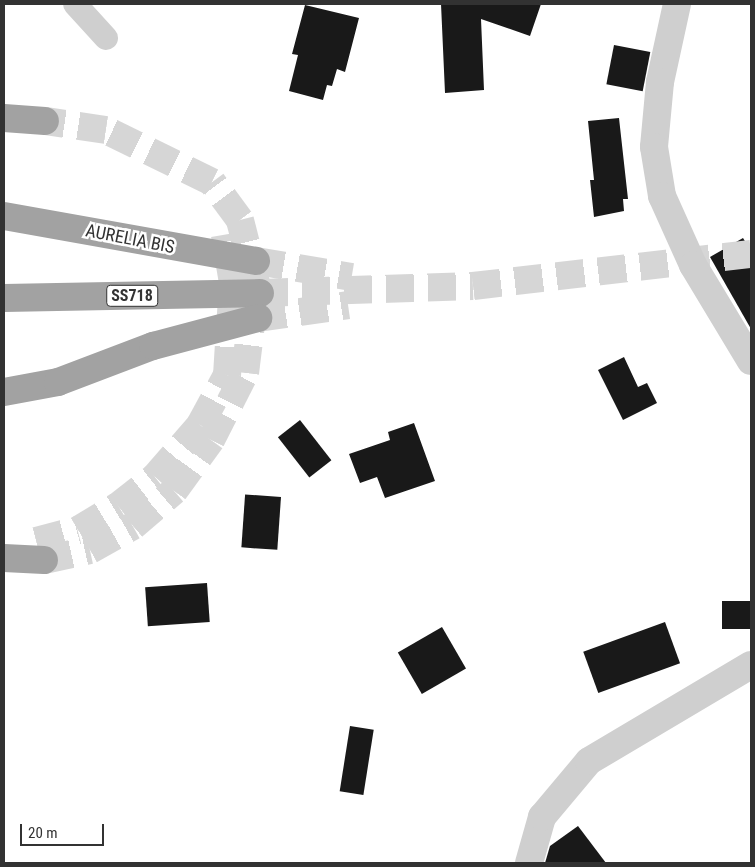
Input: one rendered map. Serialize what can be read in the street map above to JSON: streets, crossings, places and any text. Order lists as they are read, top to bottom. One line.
{"streets":{"highway":["AURELIA BIS","SS718"]},"scale_bar":"20 m"}
